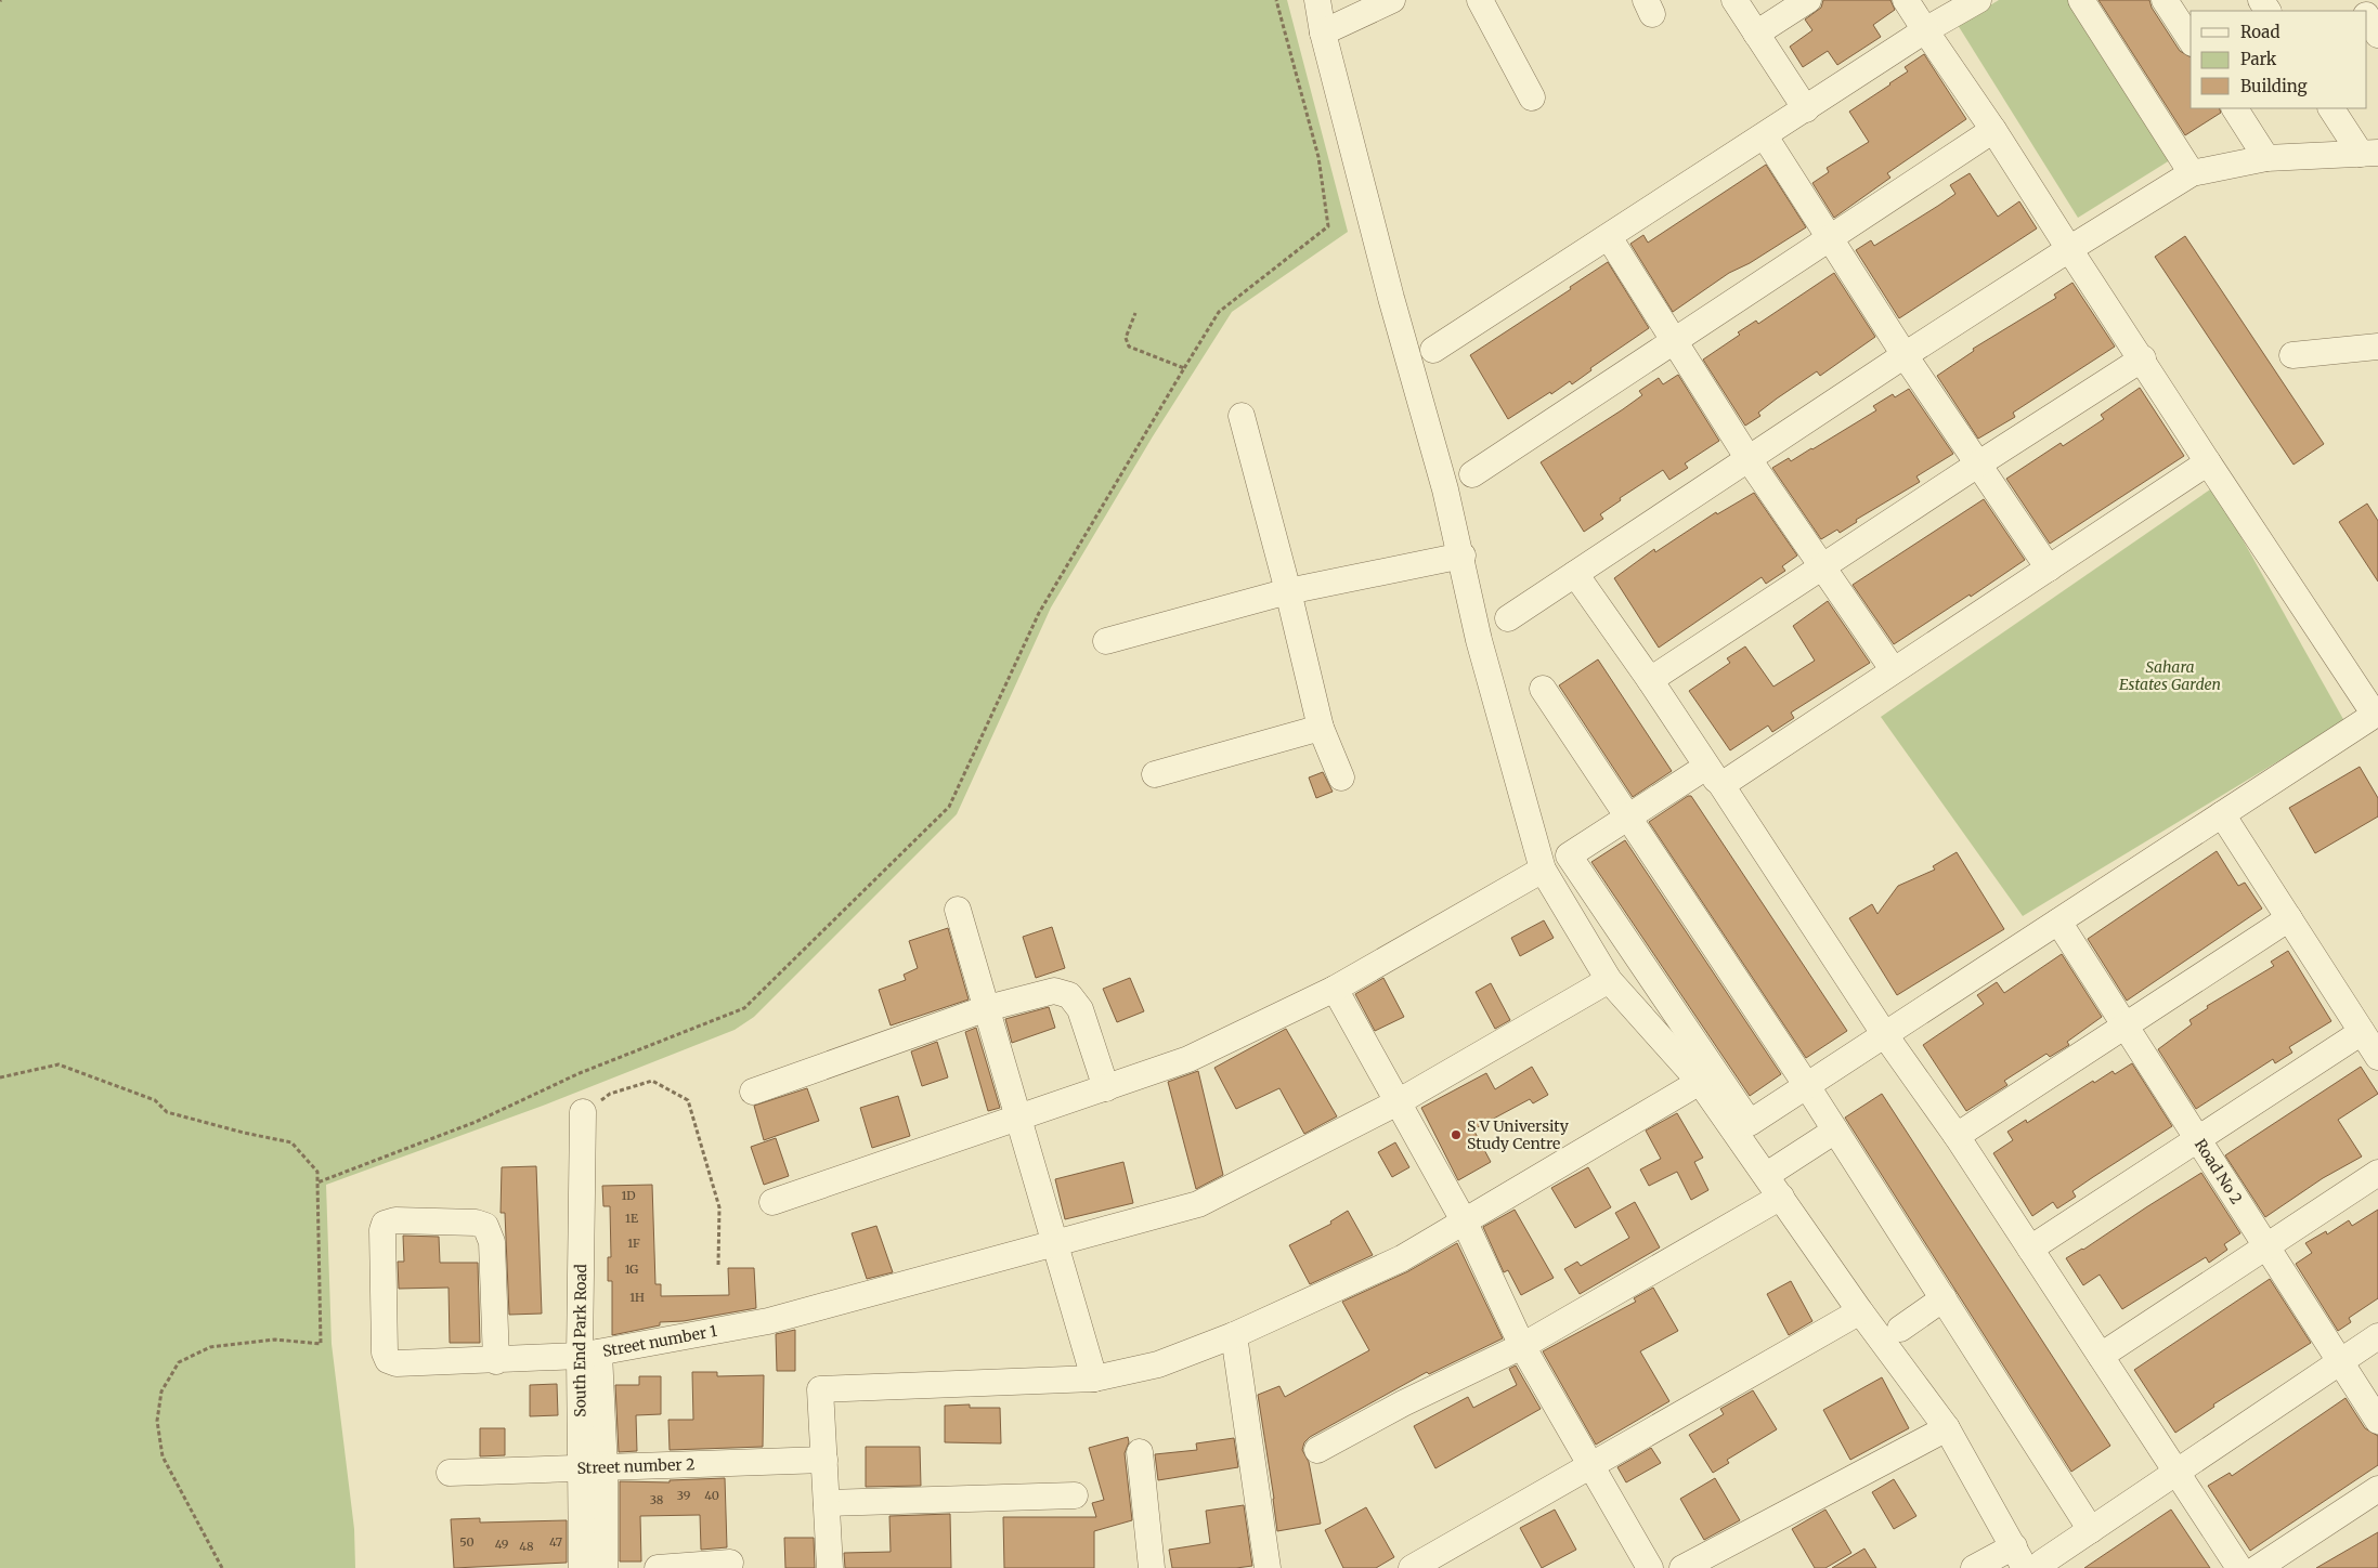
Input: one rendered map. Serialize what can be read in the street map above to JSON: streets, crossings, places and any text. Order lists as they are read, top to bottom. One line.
{"streets":{"street":["Road No 2","South End Park Road","Street number 1","Street number 2"]},"crossings":[["South End Park Road","Street number 1"],["South End Park Road","Street number 2"]],"parks":["Sahara Estates Garden"],"places":["S V University Study Centre"],"house_numbers":["1D","1E","1F","1G","1H","39","40","38","50","47","49","48"],"legend":["Road","Park","Building"]}
